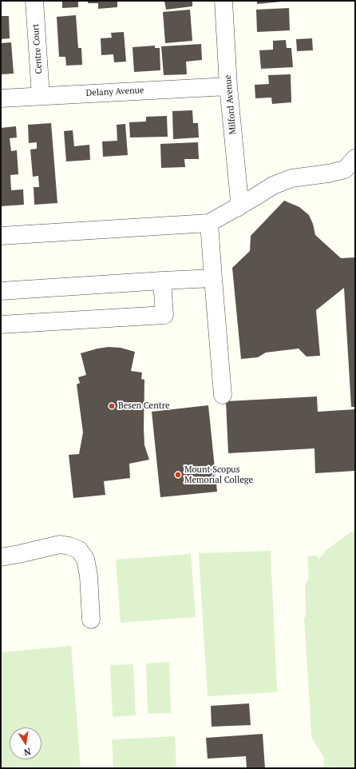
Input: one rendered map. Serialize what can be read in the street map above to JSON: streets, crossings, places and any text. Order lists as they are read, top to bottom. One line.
{"streets":{"street":["Centre Court","Delany Avenue","Milford Avenue"]},"crossings":[["Centre Court","Delany Avenue"],["Delany Avenue","Milford Avenue"]],"places":["Besen Centre","Mount Scopus Memorial College"],"north":"bottom"}
